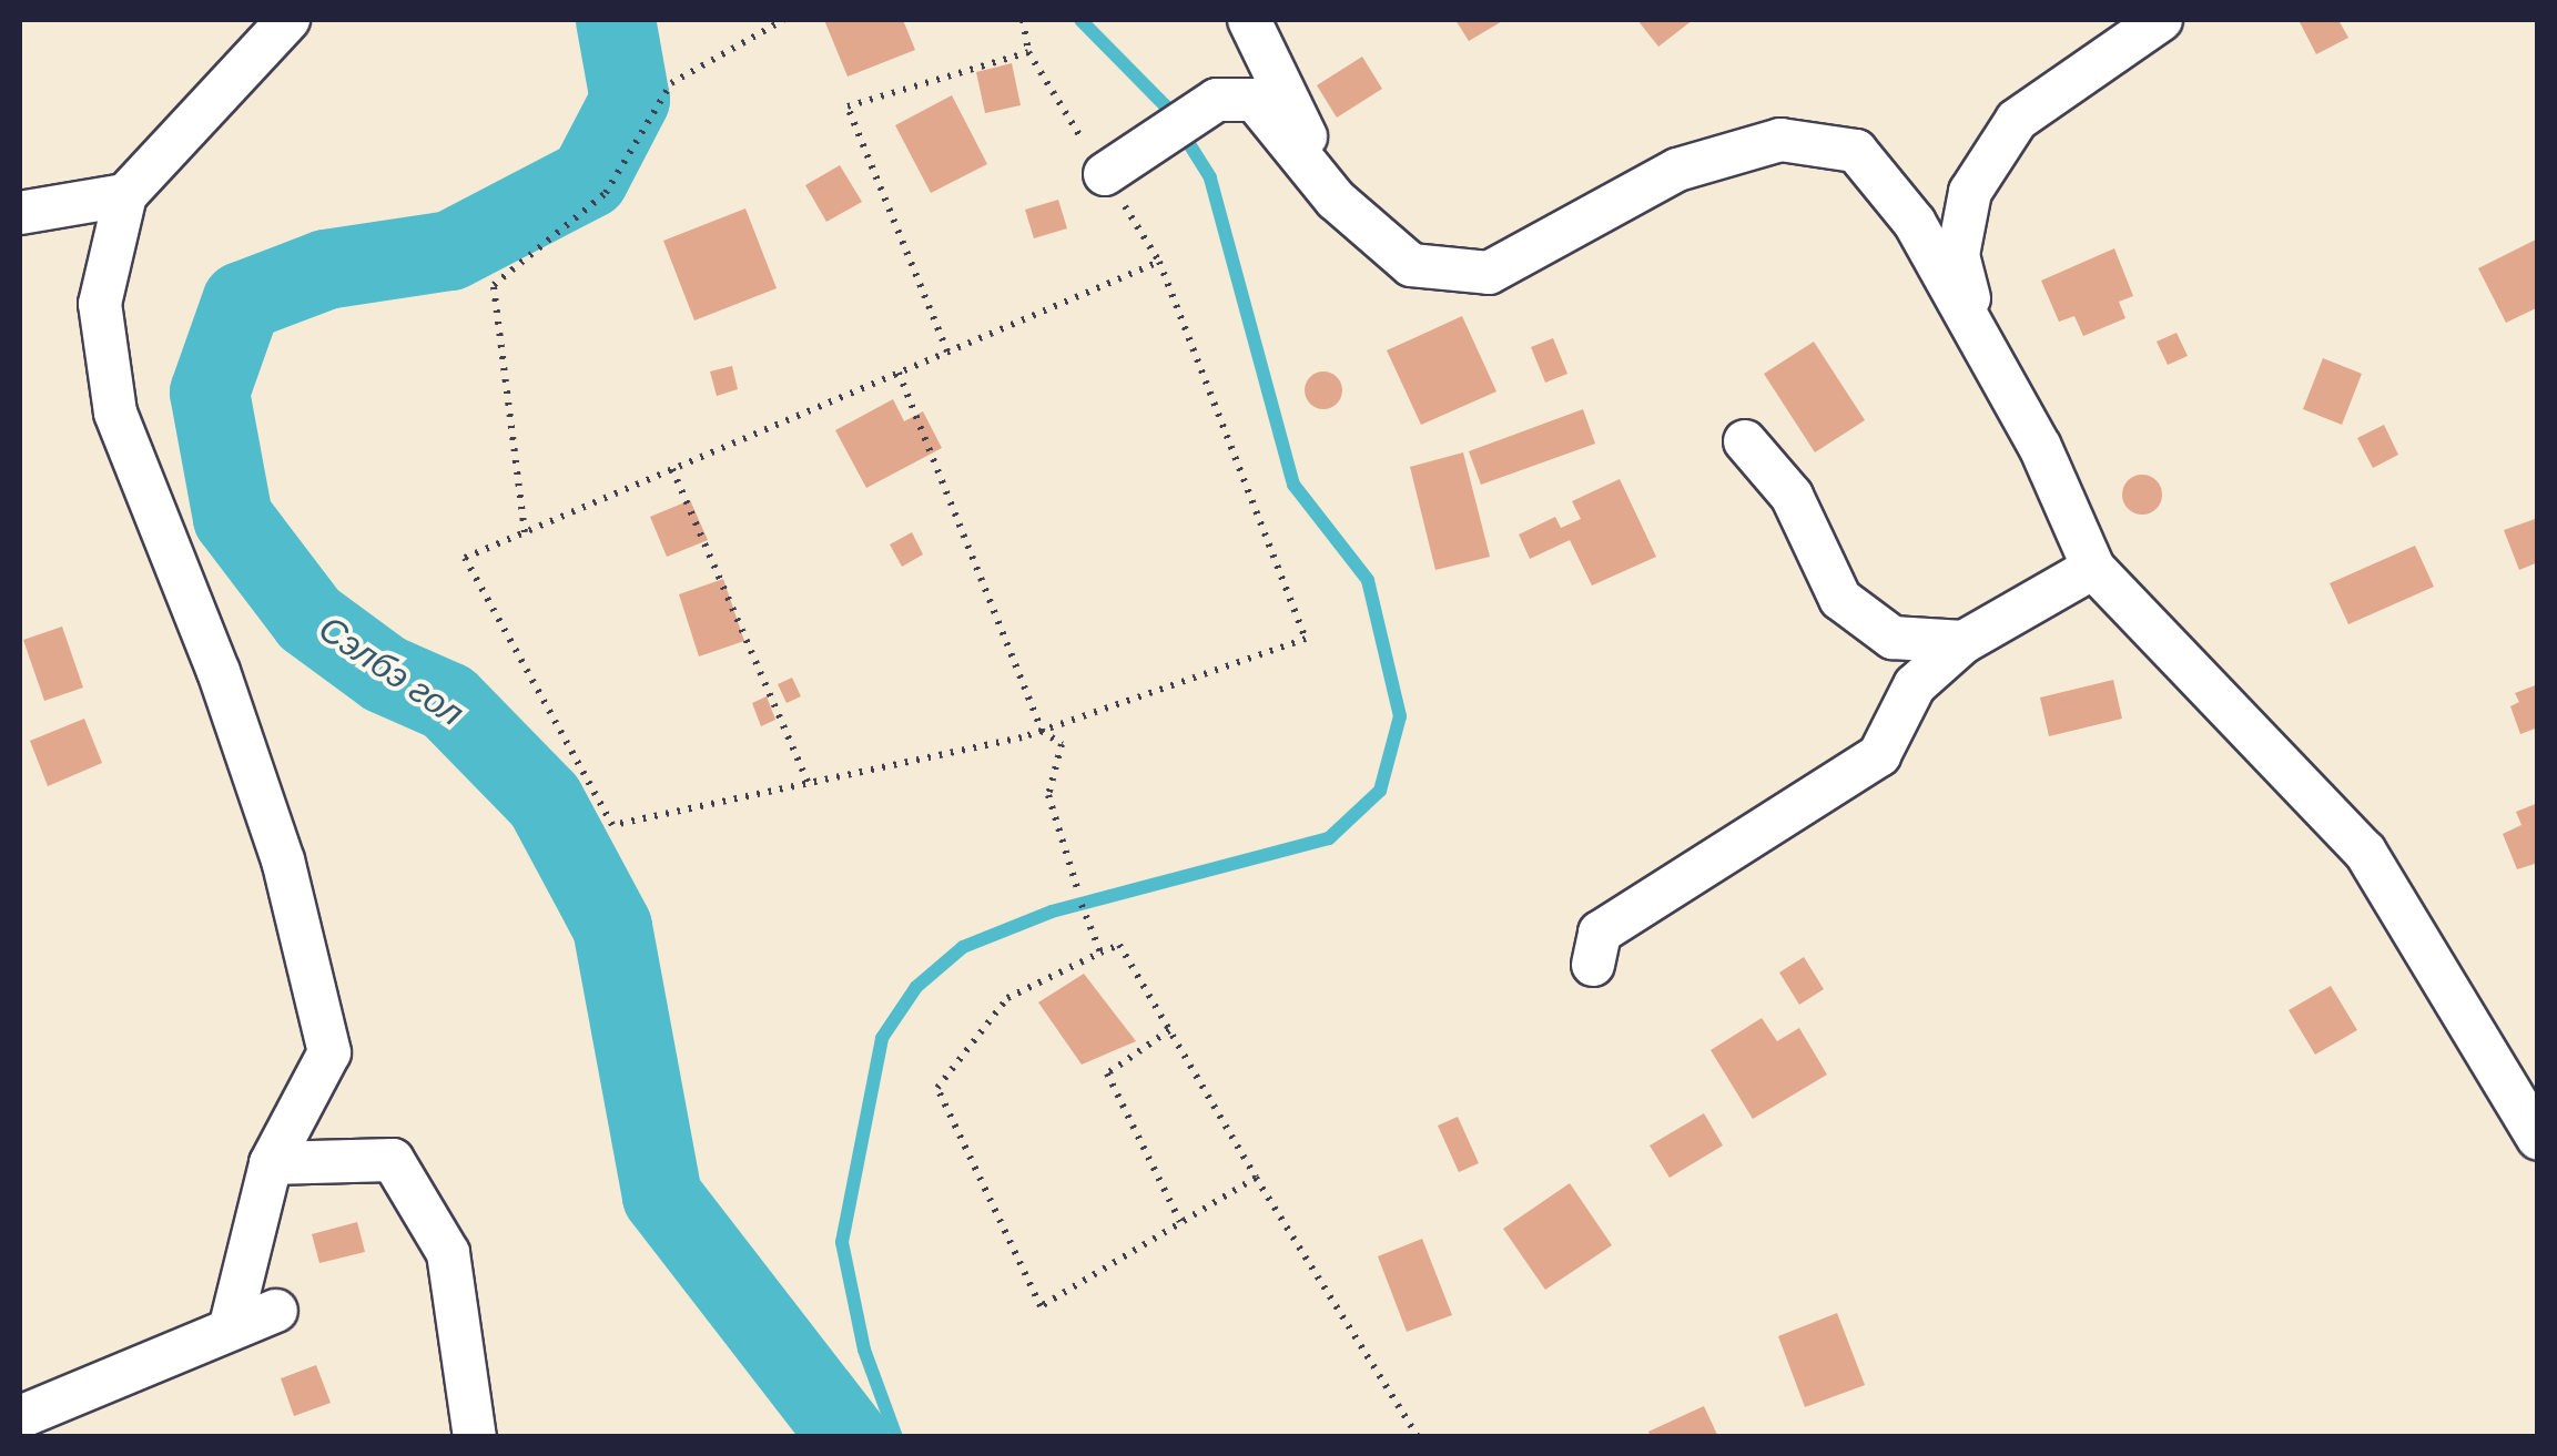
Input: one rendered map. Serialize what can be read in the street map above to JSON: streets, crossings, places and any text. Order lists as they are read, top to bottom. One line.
{"water":["Сэлбэ гол"]}
